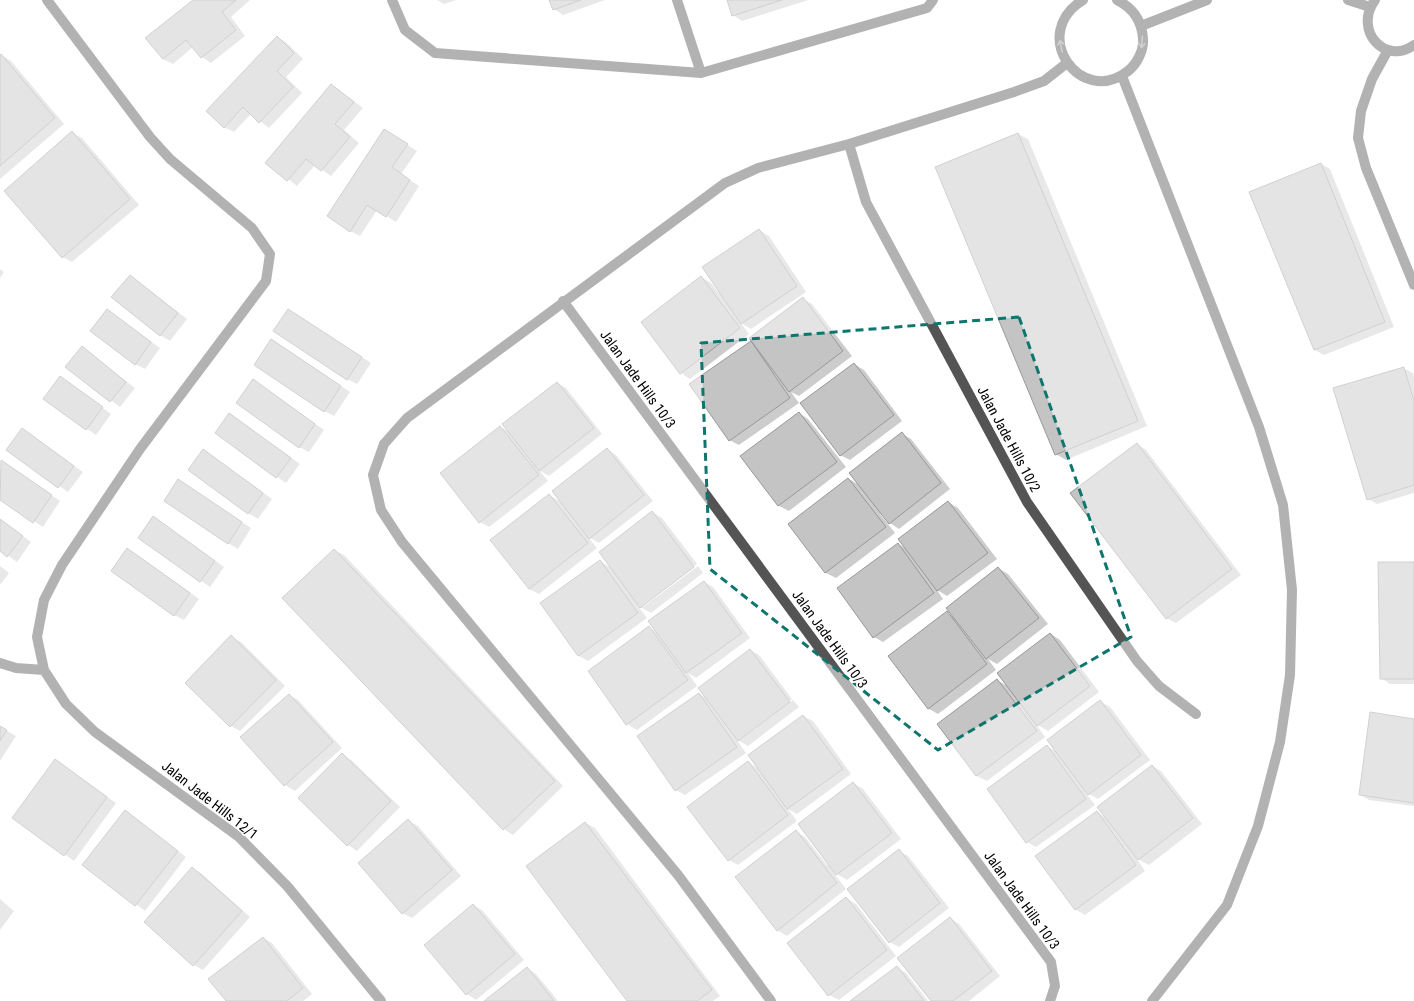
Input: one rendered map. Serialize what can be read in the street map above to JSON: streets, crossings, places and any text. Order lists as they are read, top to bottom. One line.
{"streets":{"street":["Jalan Jade Hills 10/3","Jalan Jade Hills 10/2","Jalan Jade Hills 12/1"]}}
